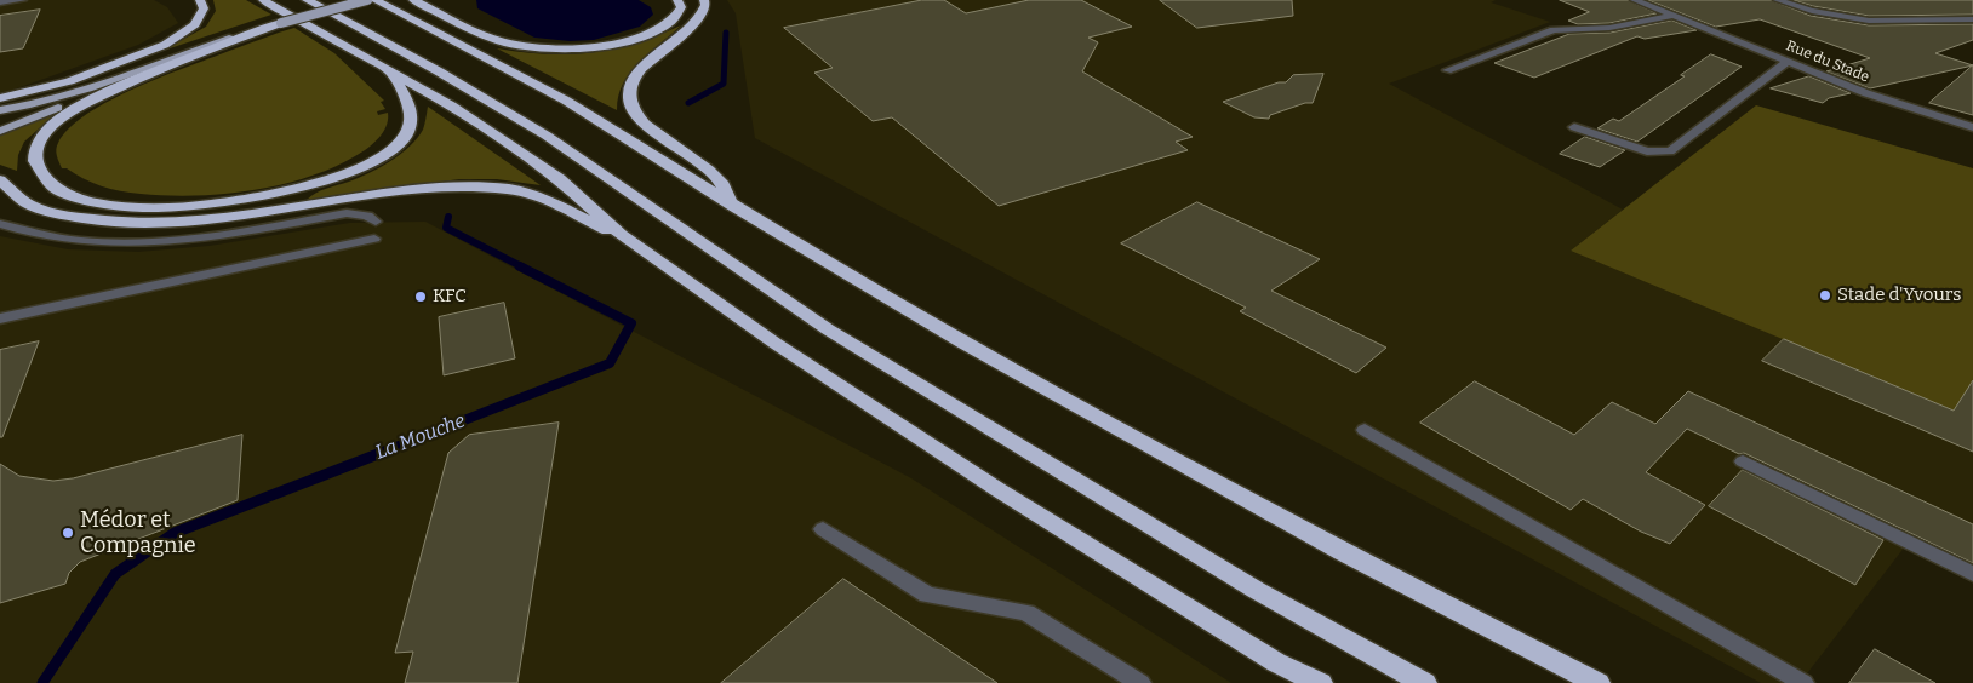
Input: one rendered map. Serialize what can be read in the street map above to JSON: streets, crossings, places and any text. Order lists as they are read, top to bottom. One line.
{"streets":{"street":["Rue du Stade"]},"water":["La Mouche"],"places":["Stade d'Yvours","KFC","Médor et Compagnie"]}
